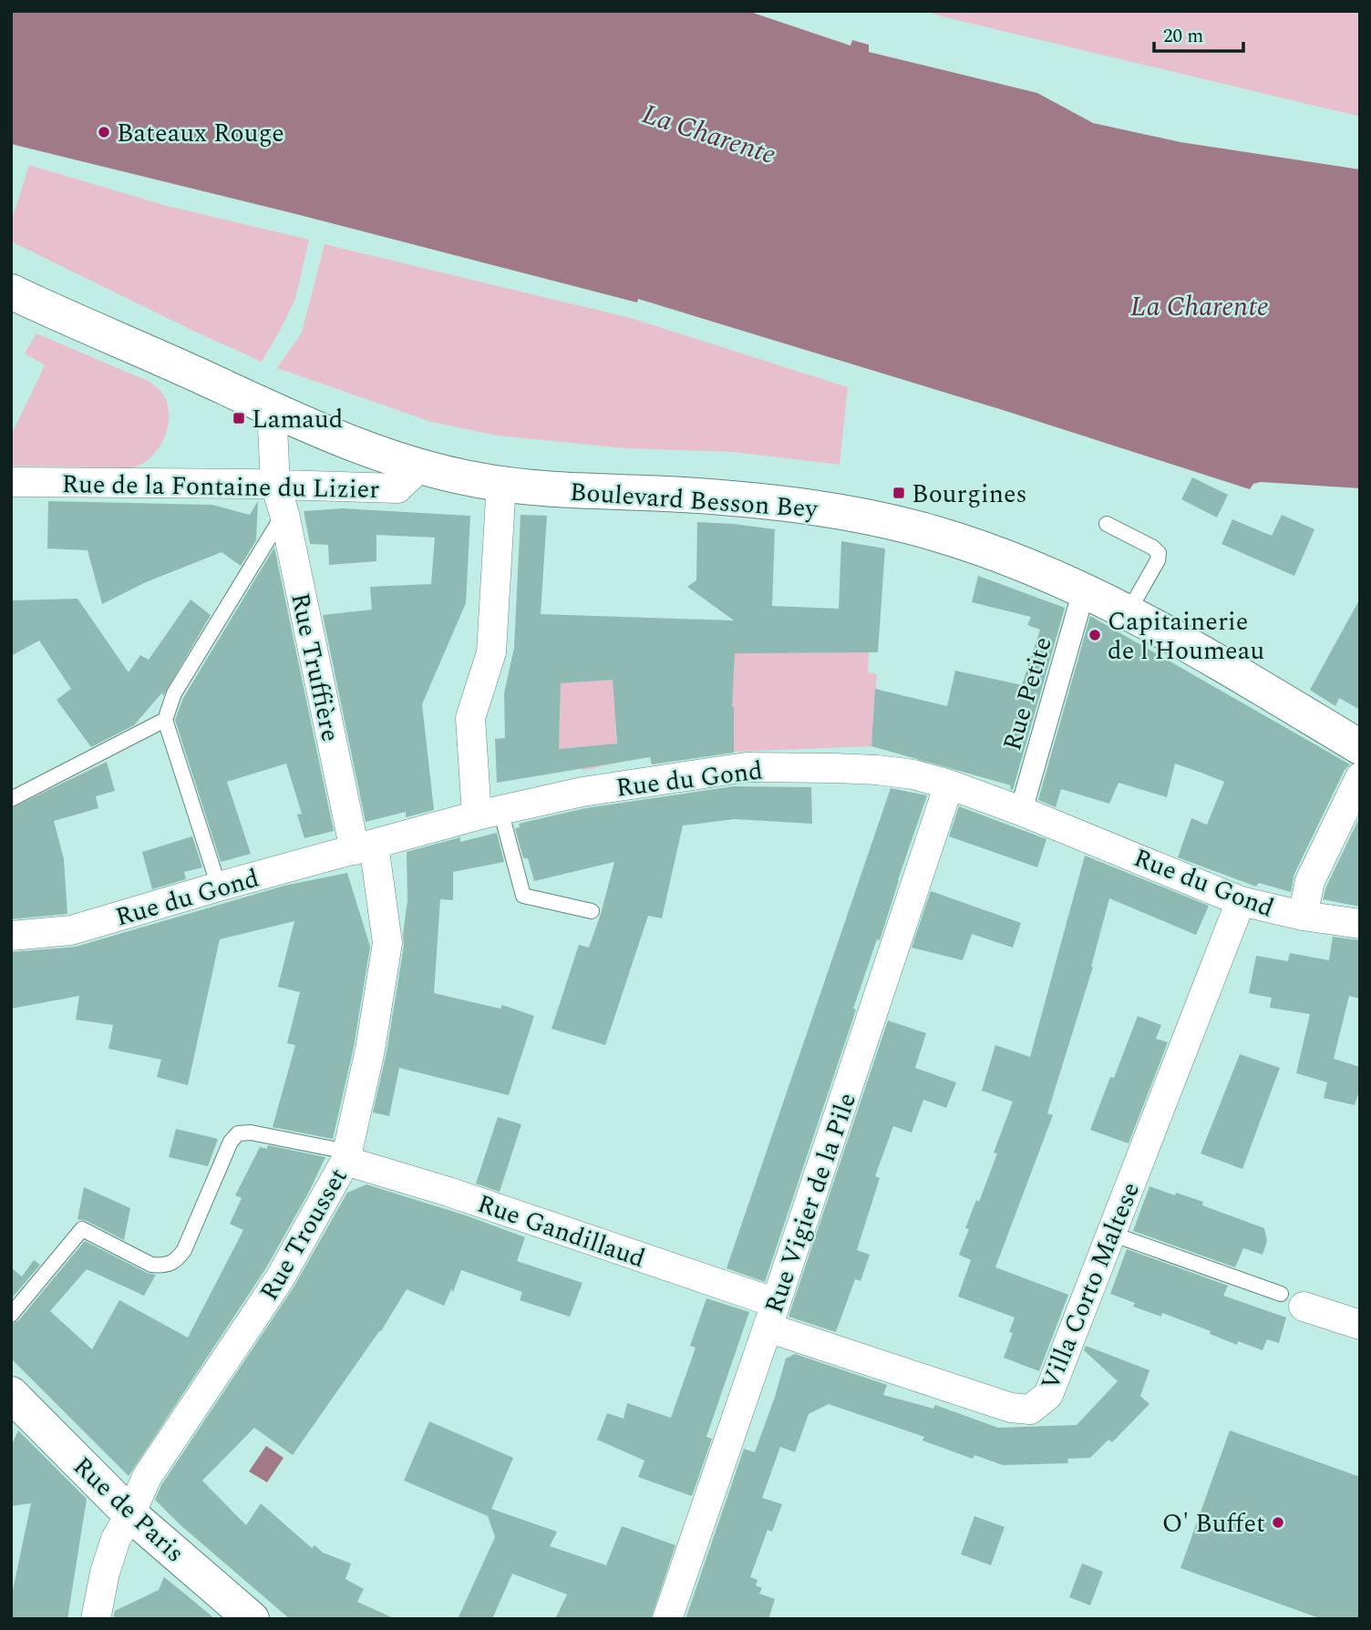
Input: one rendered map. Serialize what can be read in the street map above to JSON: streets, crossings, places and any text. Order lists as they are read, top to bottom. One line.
{"streets":{"main road":["Boulevard Besson Bey","Rue de Paris"],"street":["Rue de la Fontaine du Lizier","Rue Truffière","Rue Petite","Rue du Gond","Rue Vigier de la Pile","Rue Gandillaud","Rue Trousset","Villa Corto Maltese"]},"crossings":[["Rue de la Fontaine du Lizier","Boulevard Besson Bey"],["Rue de la Fontaine du Lizier","Rue Truffière"],["Boulevard Besson Bey","Rue Truffière"],["Boulevard Besson Bey","Rue Petite"],["Rue Truffière","Rue du Gond"],["Rue Truffière","Rue Trousset"],["Rue Petite","Rue du Gond"],["Rue du Gond","Rue Vigier de la Pile"],["Rue du Gond","Rue Trousset"],["Rue du Gond","Villa Corto Maltese"],["Rue Vigier de la Pile","Rue Gandillaud"],["Rue Vigier de la Pile","Villa Corto Maltese"],["Rue Gandillaud","Rue Trousset"],["Rue Gandillaud","Villa Corto Maltese"],["Rue Trousset","Rue de Paris"]],"water":["La Charente"],"places":{"other":["Bateaux Rouge","Capitainerie de l'Houmeau","O' Buffet"],"transit":["Lamaud","Bourgines"]},"scale_bar":"20 m"}
